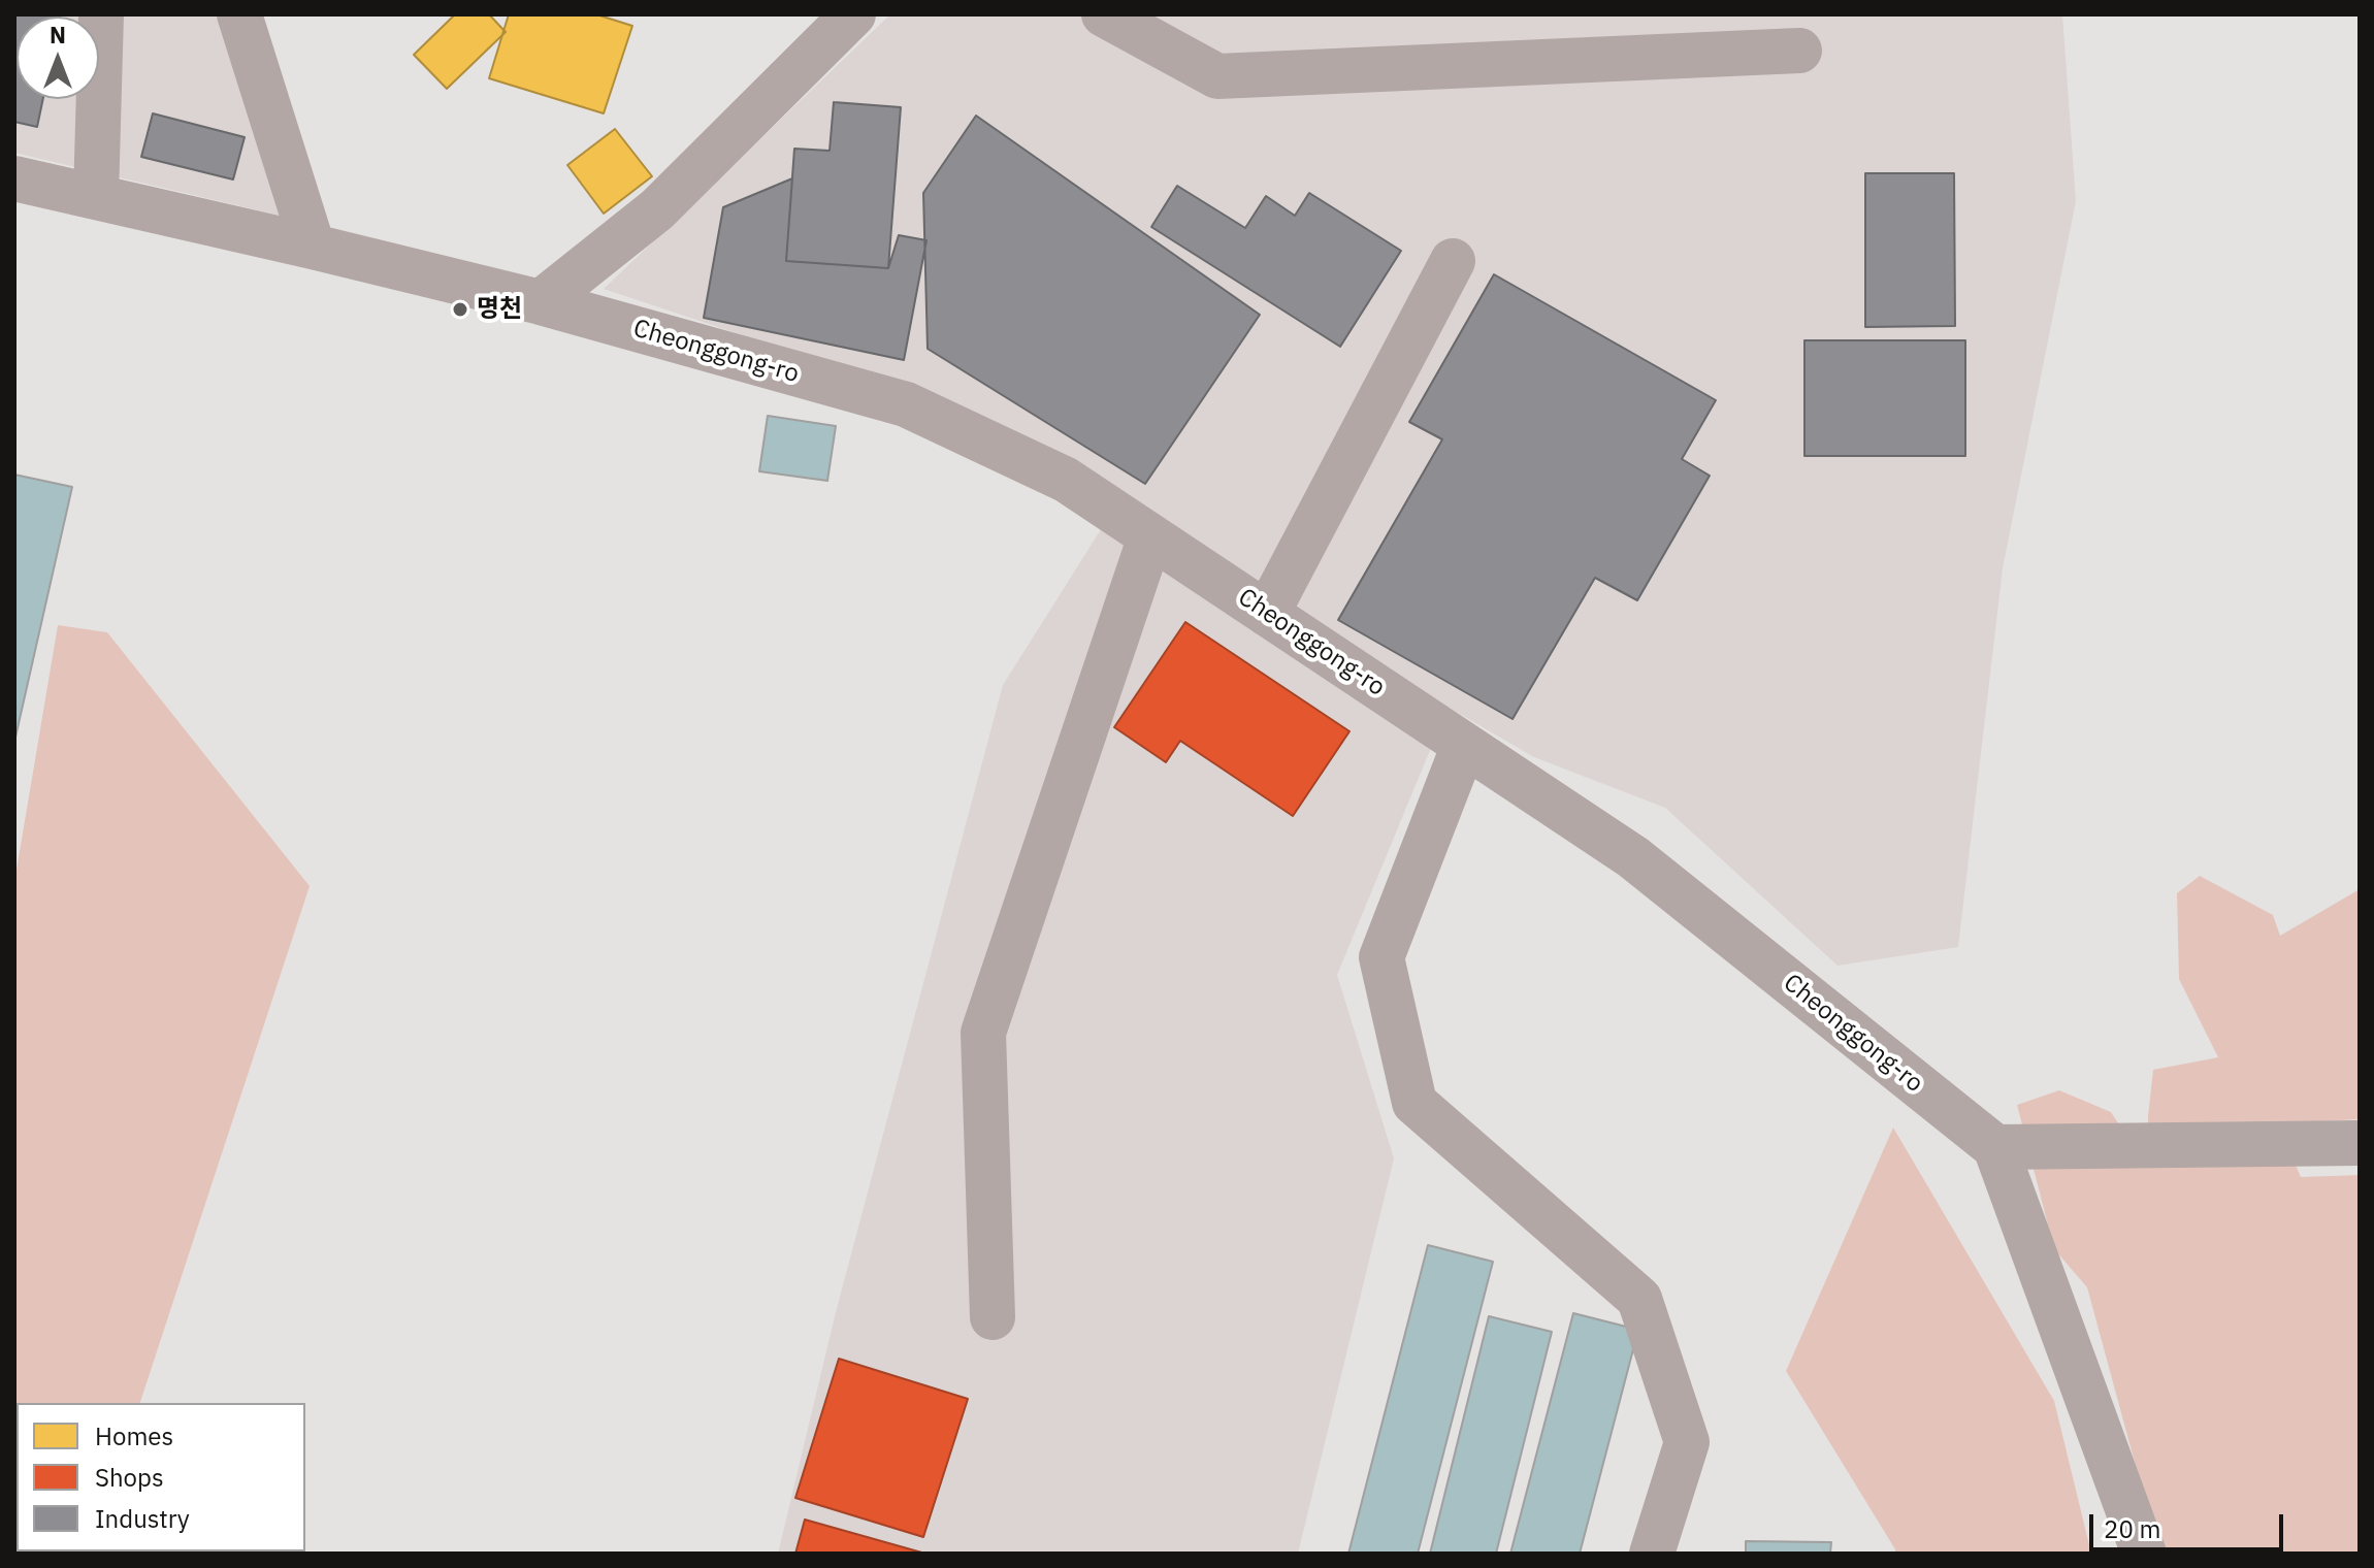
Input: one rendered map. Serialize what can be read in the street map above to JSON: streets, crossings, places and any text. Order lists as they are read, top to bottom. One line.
{"streets":{"street":["Cheonggong-ro"]},"places":["명천"],"legend":["Homes","Shops","Industry"],"scale_bar":"20 m","north":"top"}
